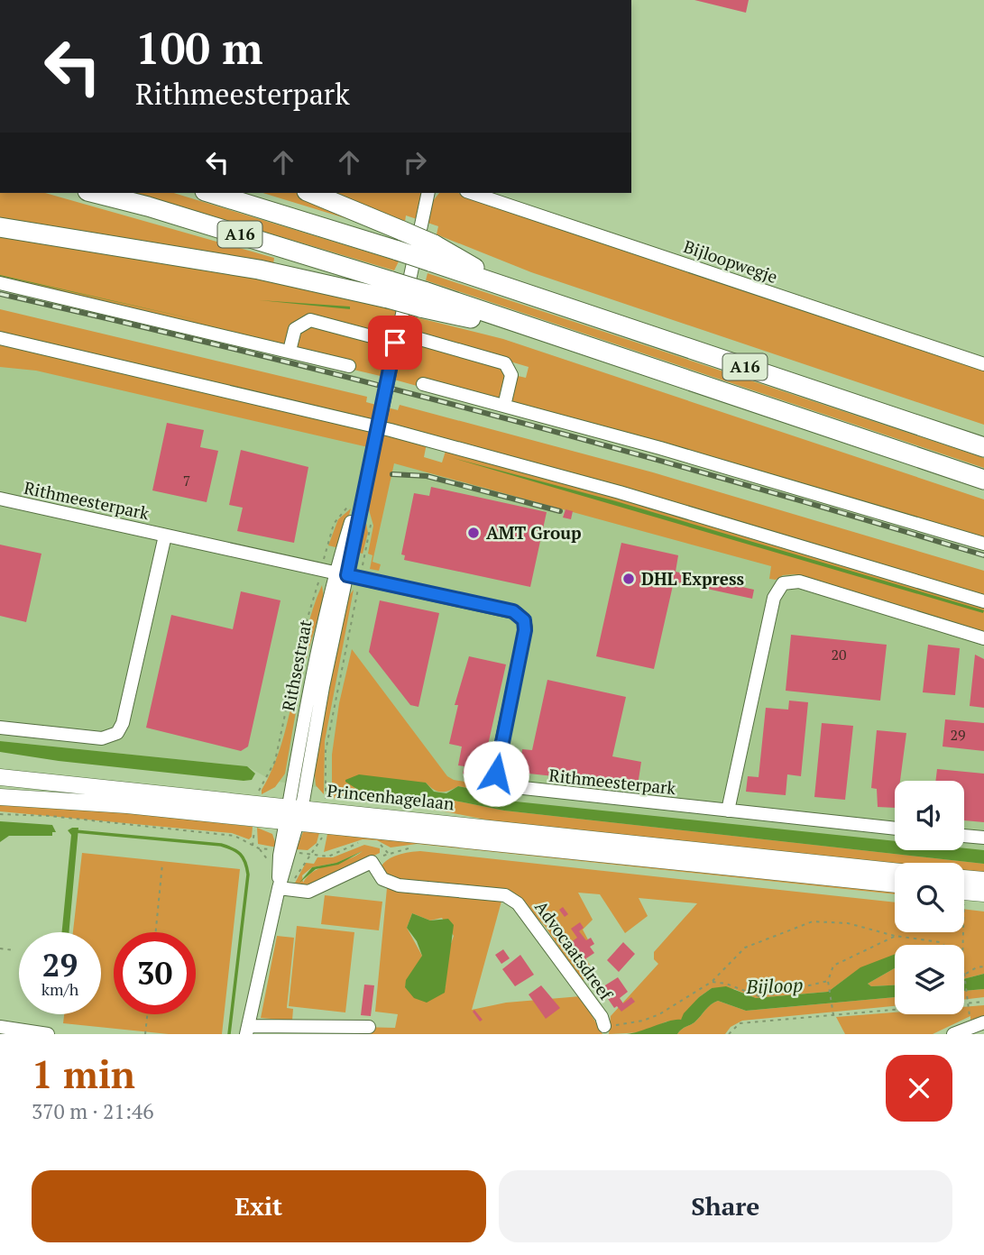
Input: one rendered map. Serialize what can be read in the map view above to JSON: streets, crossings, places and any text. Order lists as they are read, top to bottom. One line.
{"streets":{"highway":["A16"],"main road":["Princenhagelaan"],"street":["Bijloopwegje","Rithmeesterpark","Rithsestraat","Advocaatsdreef"]},"crossings":[["Rithmeesterpark","Rithsestraat"],["Rithsestraat","Princenhagelaan"],["Rithsestraat","Advocaatsdreef"]],"water":["Bijloop"],"places":["AMT Group","DHL Express"],"house_numbers":["7","20","29"],"page":{"turn":["100 m","Rithmeesterpark"],"speed":"29 km/h","limit":"30","heading":["1 min","370 m · 21:46"],"buttons":["Exit","Share"]}}
